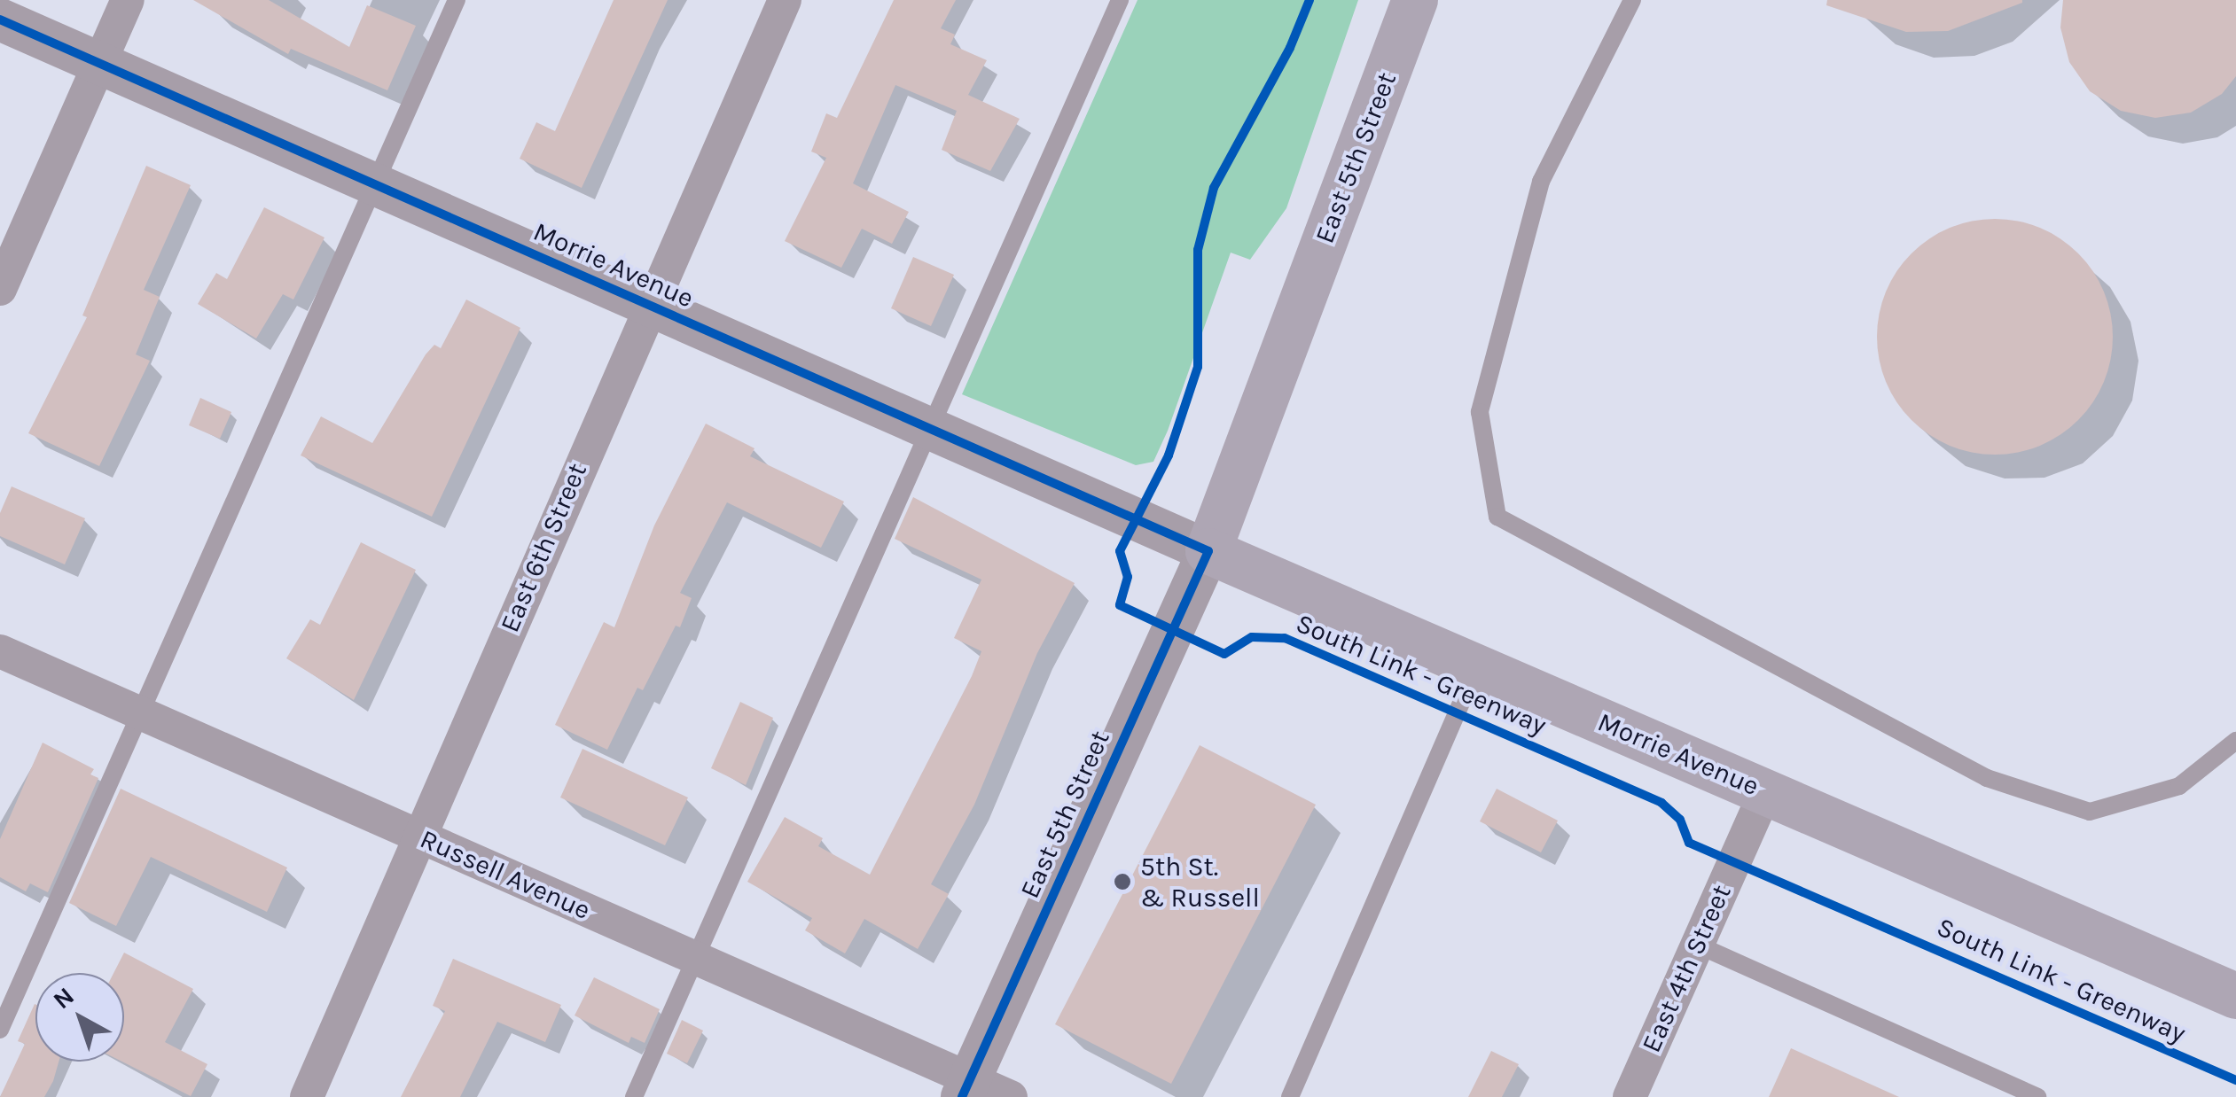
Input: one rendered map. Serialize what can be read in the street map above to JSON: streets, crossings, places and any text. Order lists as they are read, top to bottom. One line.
{"streets":{"main road":["East 5th Street","Morrie Avenue"],"street":["East 6th Street","Russell Avenue","East 4th Street"],"cycle path":["South Link - Greenway"]},"crossings":[["East 5th Street","Morrie Avenue"],["East 5th Street","Russell Avenue"],["Morrie Avenue","East 6th Street"],["Morrie Avenue","East 4th Street"],["East 6th Street","Russell Avenue"]],"places":["5th St. & Russell"],"north":"top left"}
